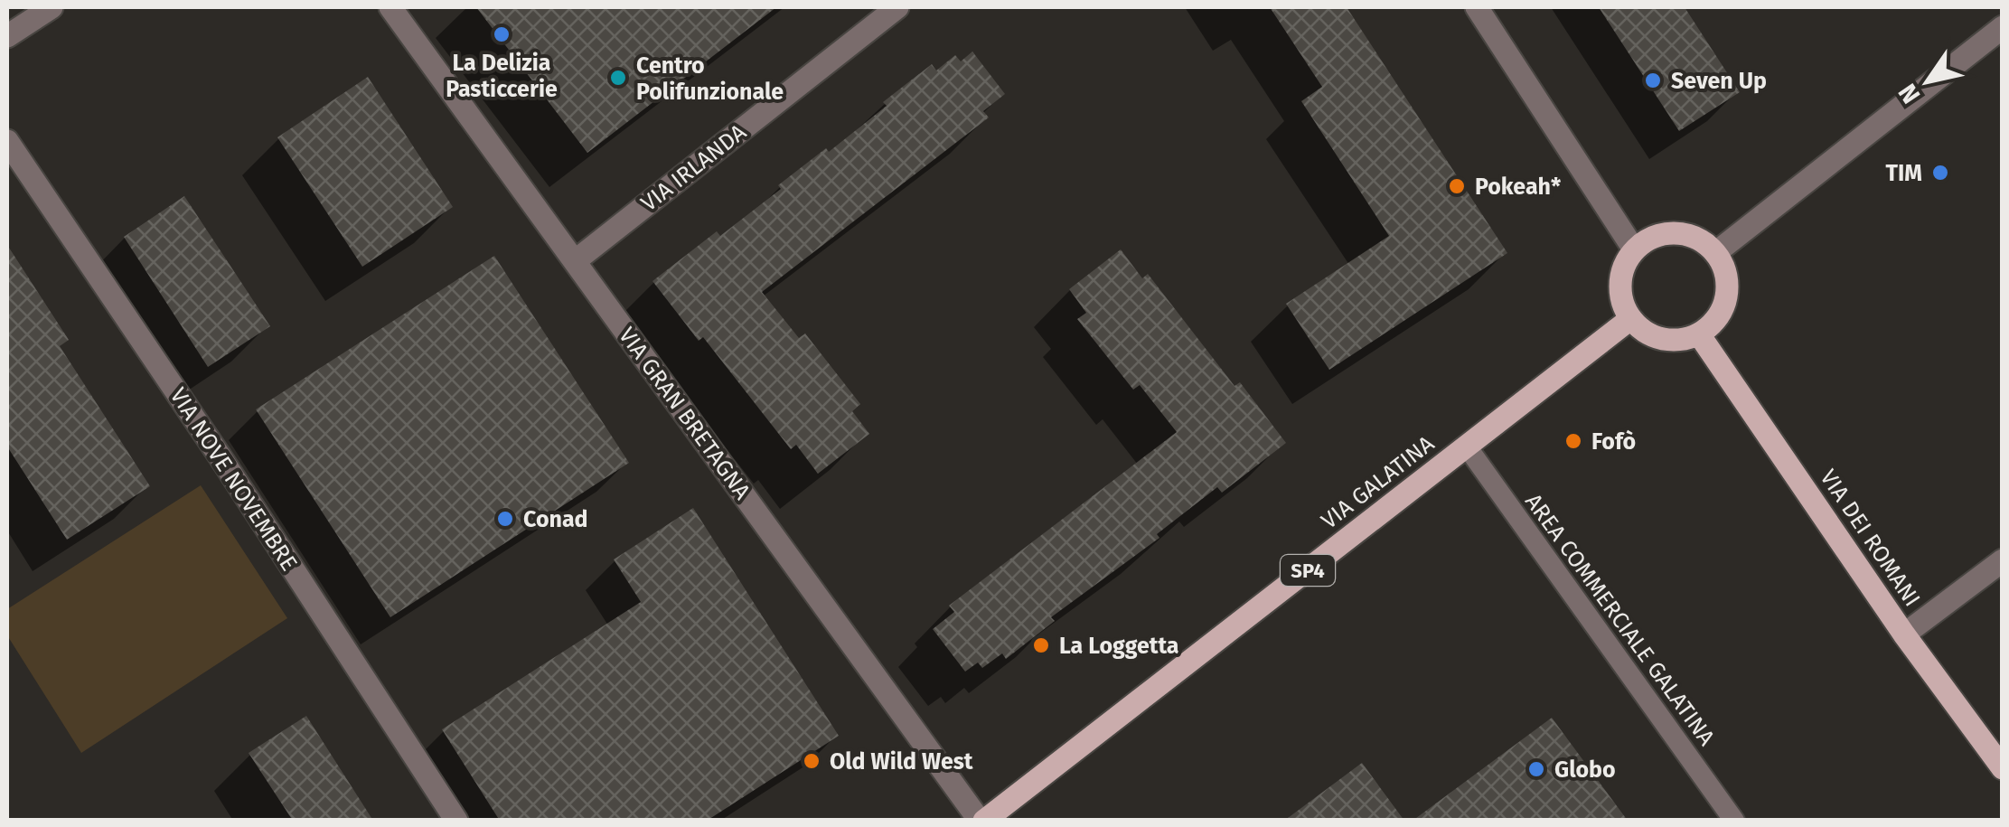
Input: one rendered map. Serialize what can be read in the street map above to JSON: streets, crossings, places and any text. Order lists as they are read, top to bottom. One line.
{"streets":{"main road":["VIA GALATINA","VIA DEI ROMANI","SP4"],"street":["VIA IRLANDA","VIA GRAN BRETAGNA","VIA NOVE NOVEMBRE"],"lane":["AREA COMMERCIALE GALATINA"]},"crossings":[["VIA IRLANDA","VIA GRAN BRETAGNA"],["VIA GRAN BRETAGNA","VIA GALATINA"],["VIA GALATINA","VIA DEI ROMANI"],["VIA GALATINA","AREA COMMERCIALE GALATINA"]],"places":["La Delizia Pasticcerie","Centro Polifunzionale","Seven Up","TIM","Pokeah*","Fofò","Conad","La Loggetta","Old Wild West","Globo"],"north":"bottom left"}
